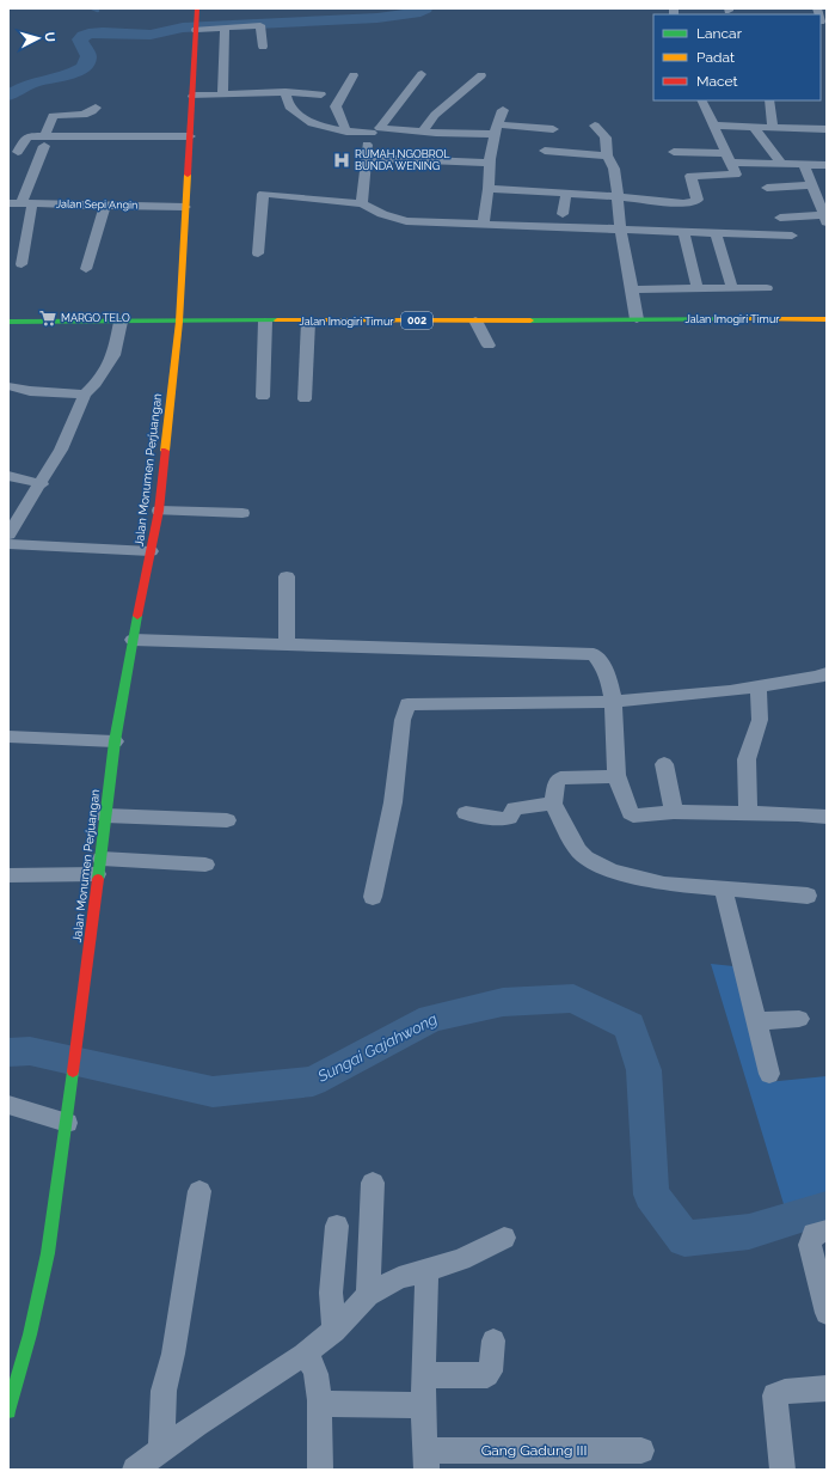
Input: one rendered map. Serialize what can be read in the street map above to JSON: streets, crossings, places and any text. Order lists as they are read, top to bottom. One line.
{"streets":{"street":["Jalan Sepi Angin","Jalan Imogiri Timur","002","Jalan Monumen Perjuangan","Gang Gadung III"]},"crossings":[["Jalan Sepi Angin","Jalan Monumen Perjuangan"],["Jalan Imogiri Timur","Jalan Monumen Perjuangan"]],"water":["Sungai Gajahwong"],"places":{"hospital":["RUMAH NGOBROL BUNDA WENING"],"supermarket":["MARGO TELO"]},"legend":["Lancar","Padat","Macet"],"north":"right"}
